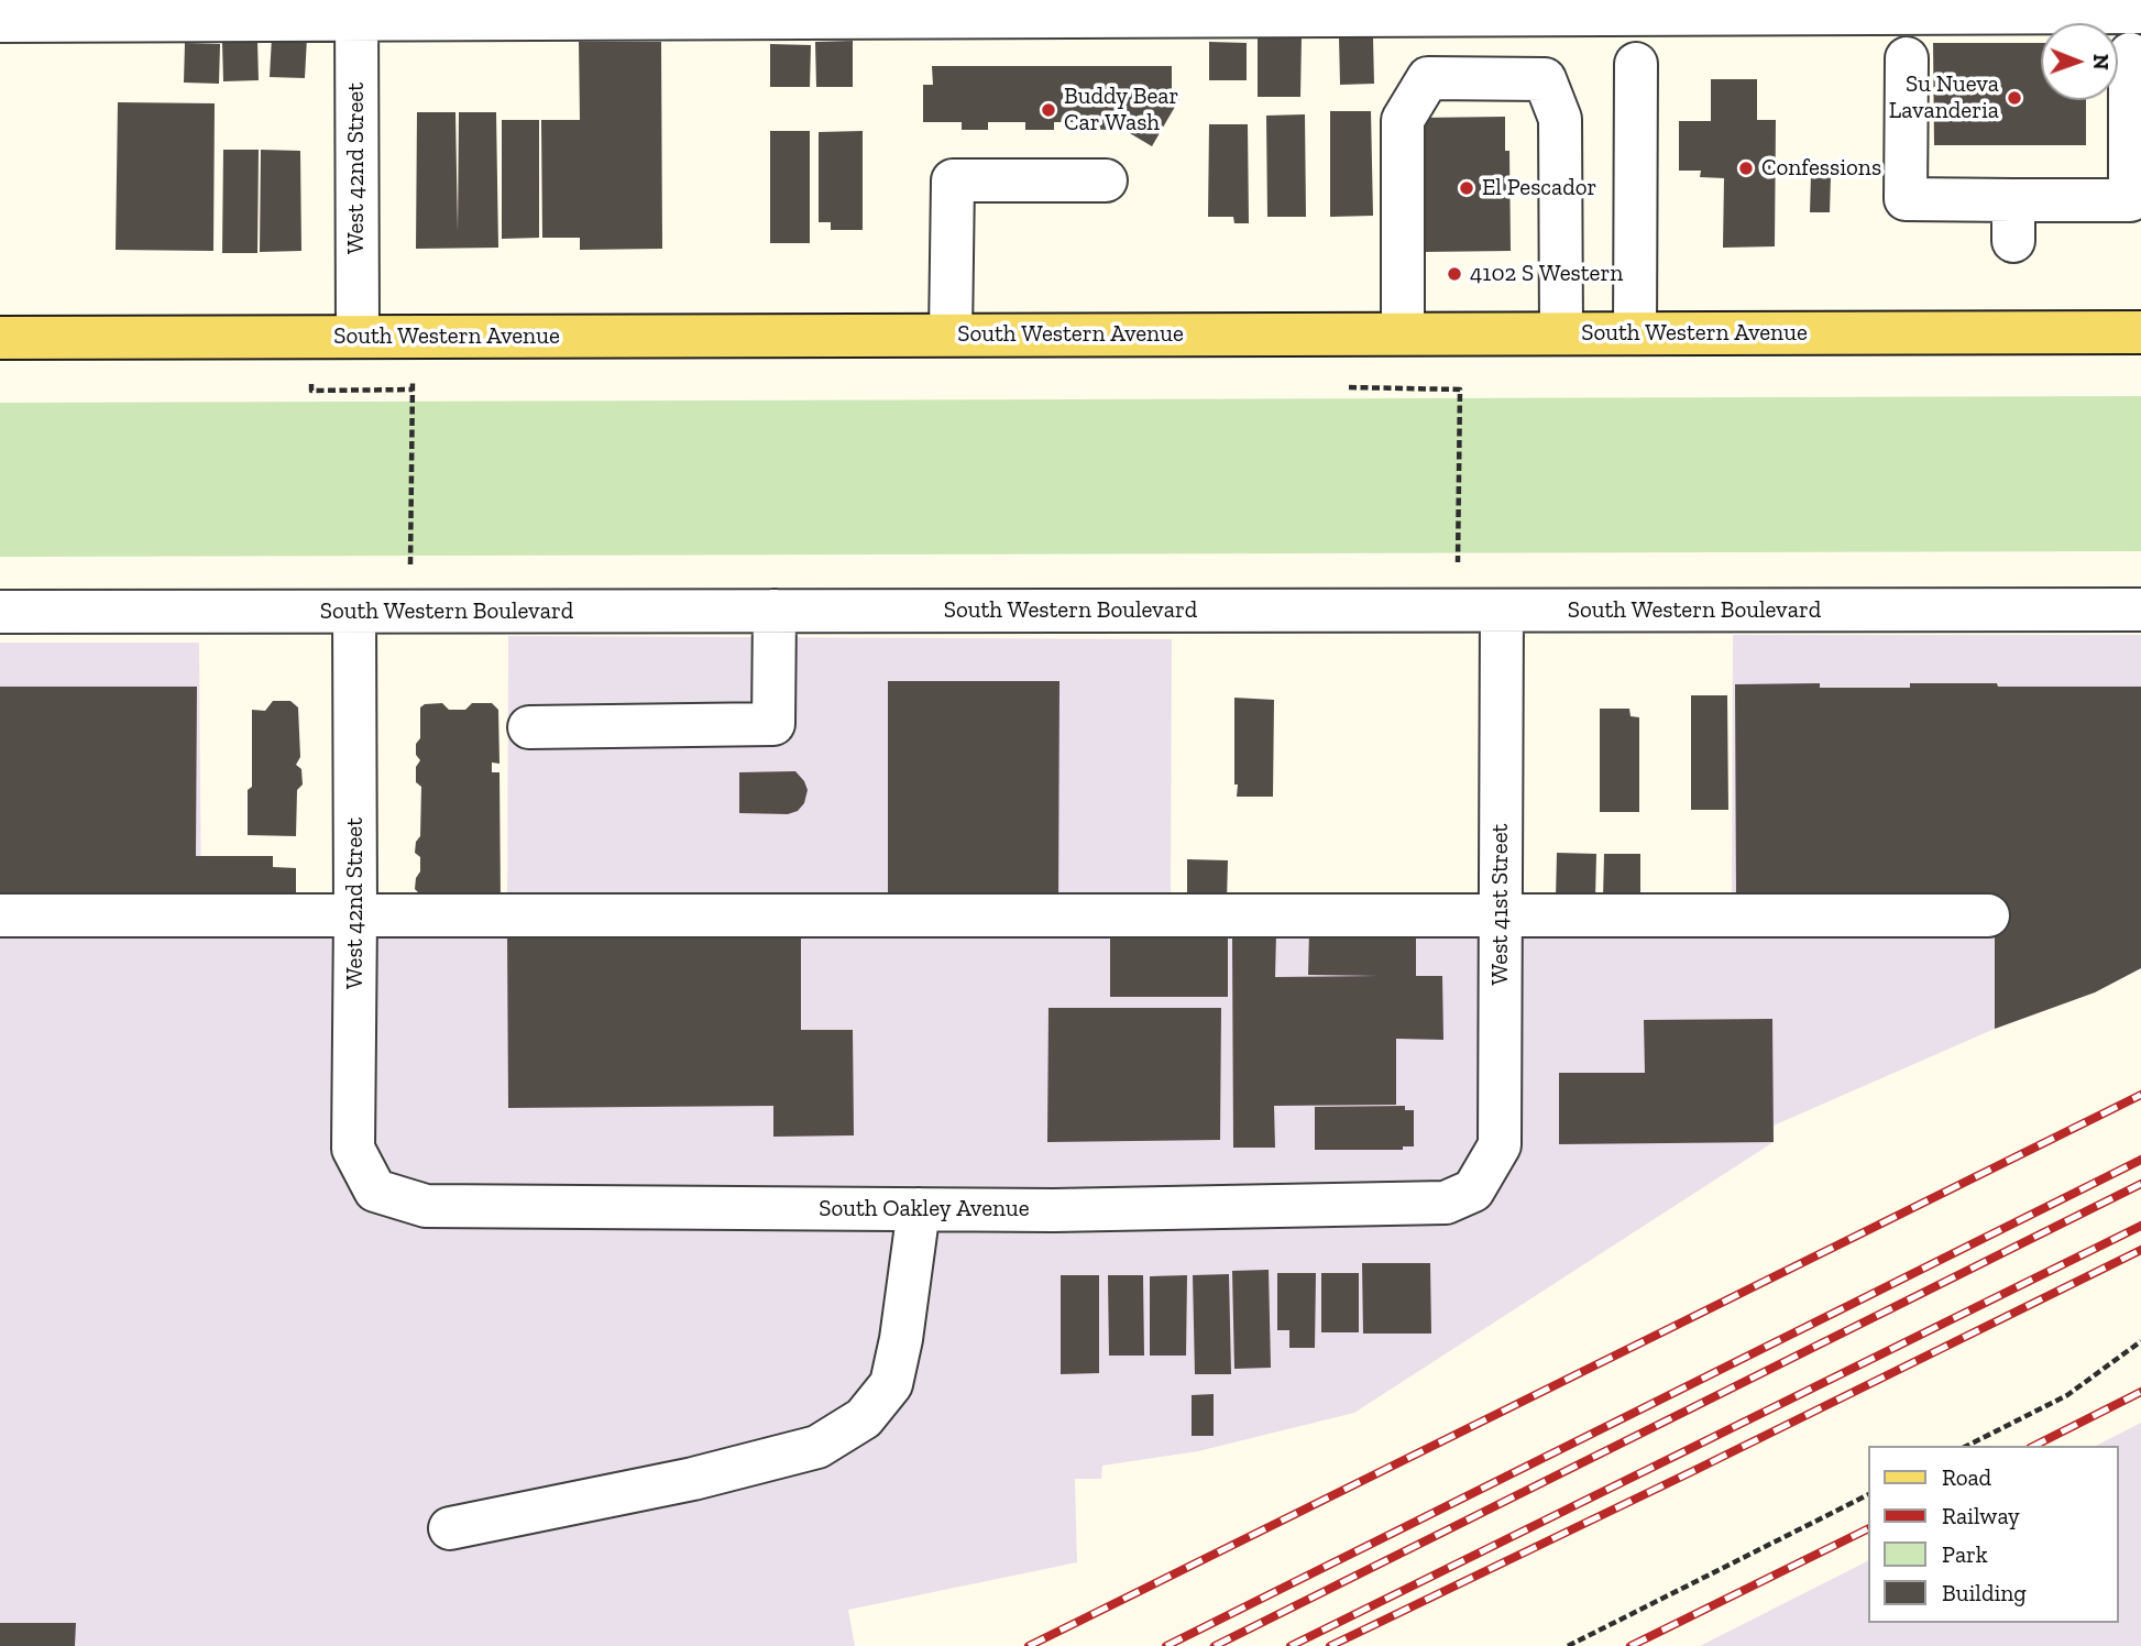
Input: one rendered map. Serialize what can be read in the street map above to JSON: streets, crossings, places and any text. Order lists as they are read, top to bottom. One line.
{"streets":{"main road":["South Western Avenue"],"street":["West 42nd Street","South Western Boulevard","West 41st Street","South Oakley Avenue"]},"crossings":[["West 42nd Street","South Western Avenue"],["West 42nd Street","South Western Boulevard"],["West 42nd Street","South Oakley Avenue"],["South Western Boulevard","West 41st Street"],["West 41st Street","South Oakley Avenue"]],"places":["Su Nueva Lavanderia","Buddy Bear Car Wash","Confessions","El Pescador","4102 S Western"],"legend":["Road","Railway","Park","Building"],"north":"right"}
